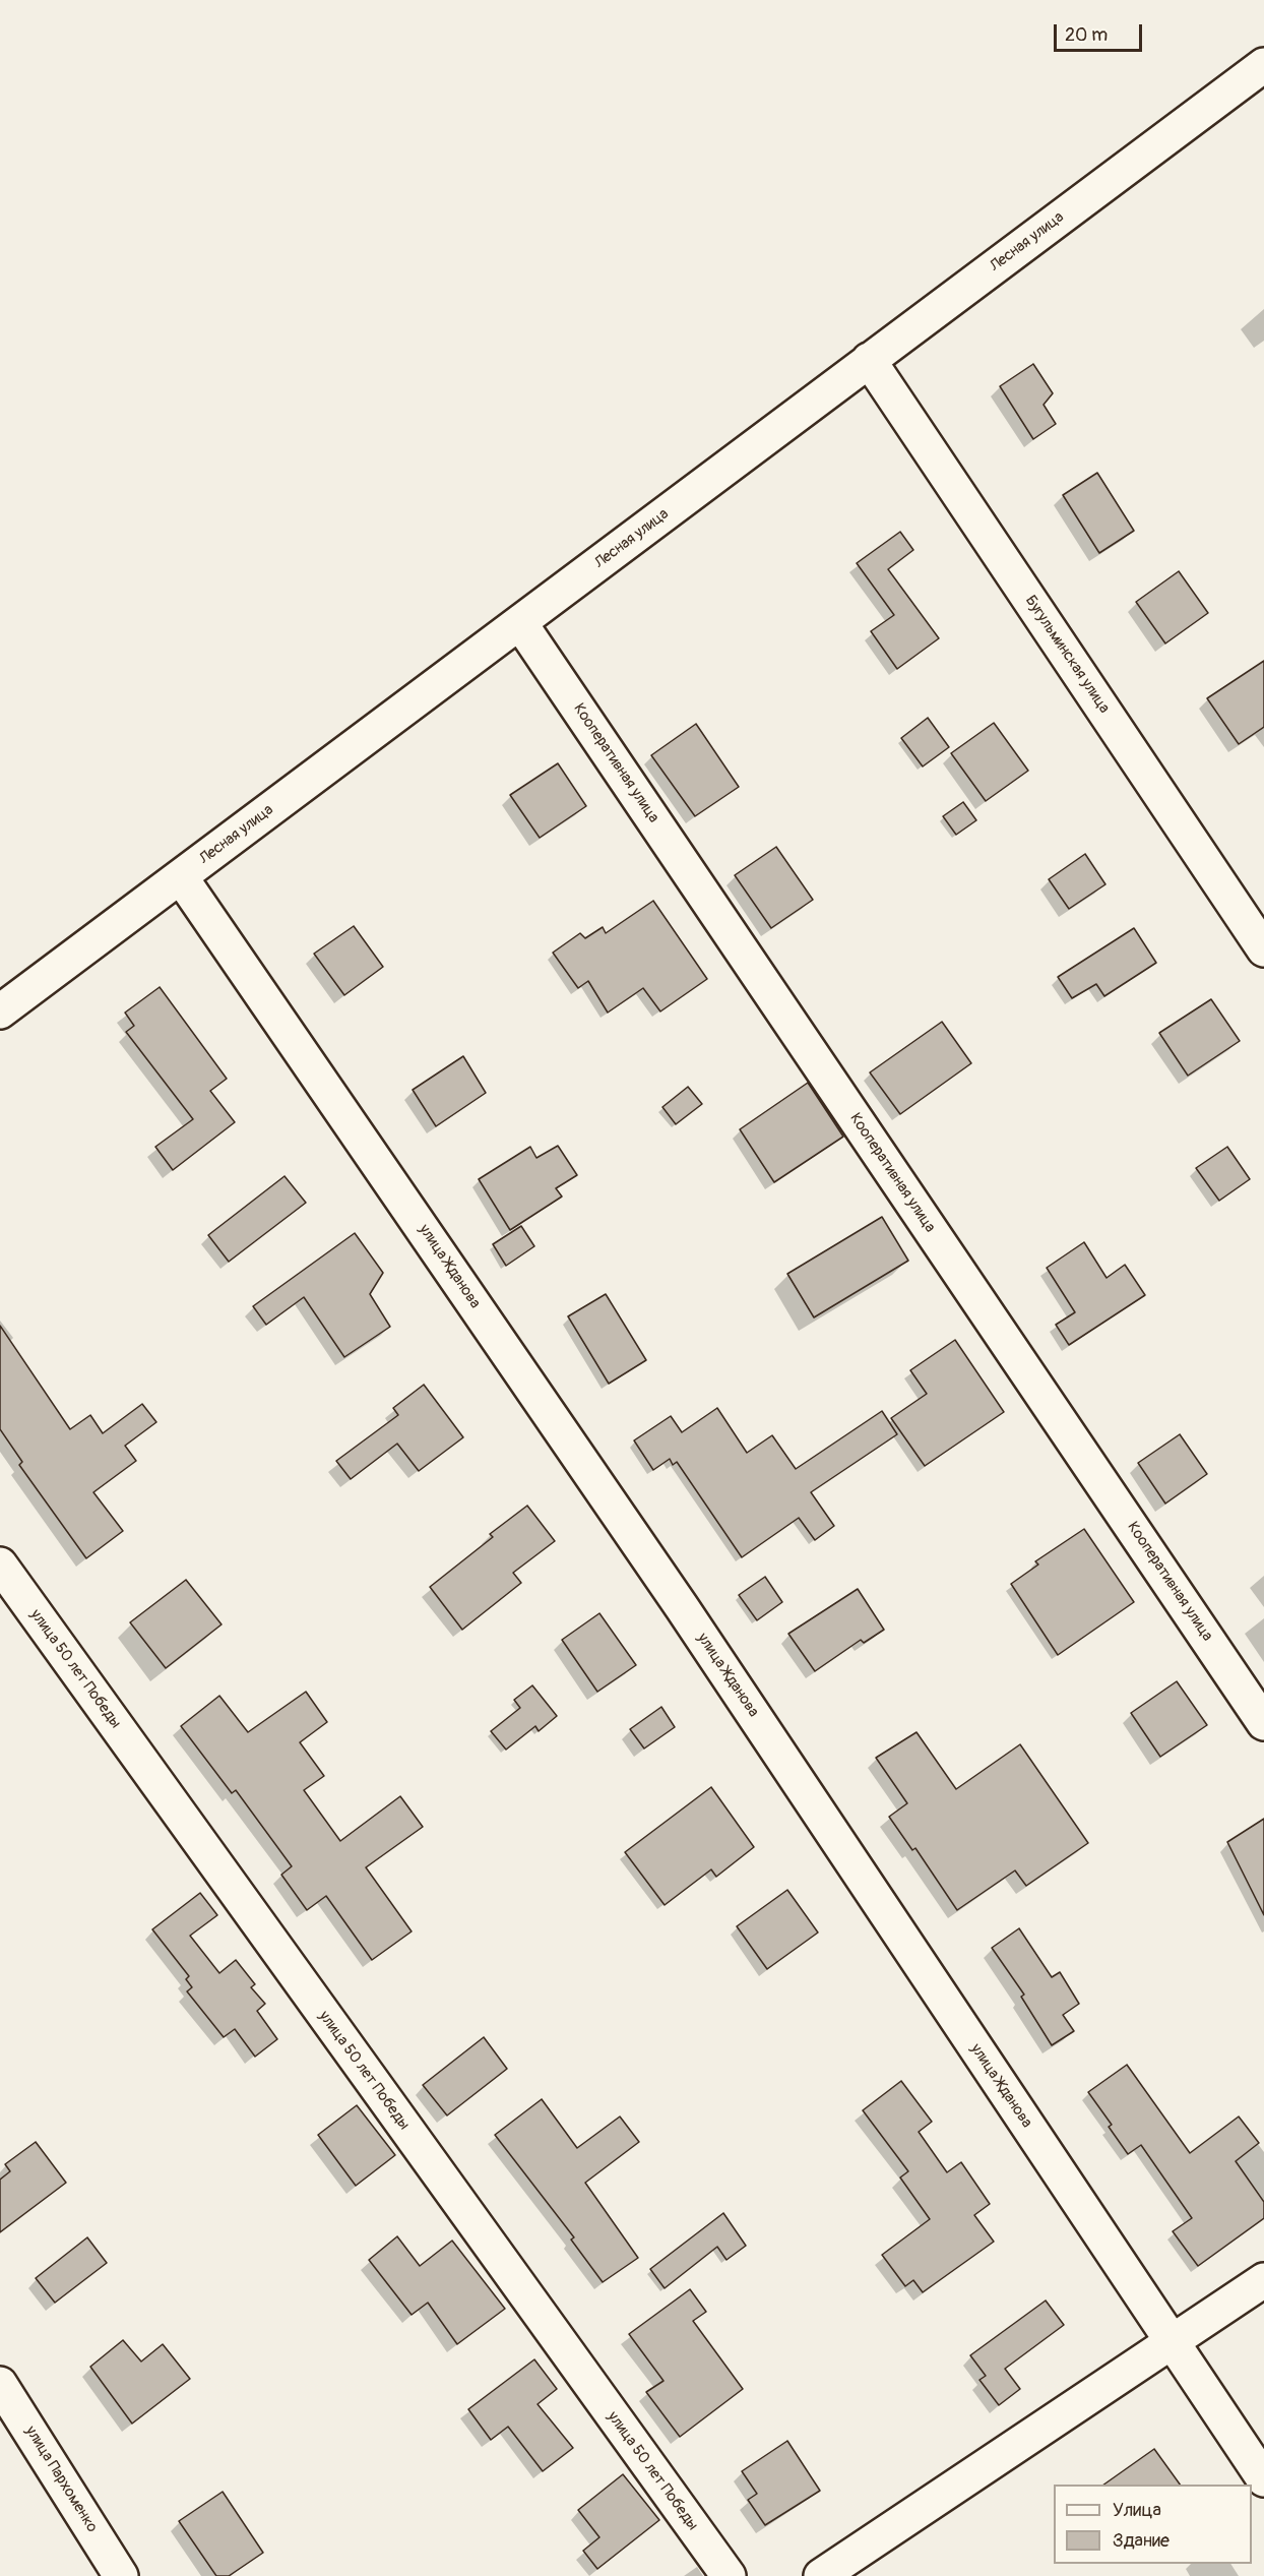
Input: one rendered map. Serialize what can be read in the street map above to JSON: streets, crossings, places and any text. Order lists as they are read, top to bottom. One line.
{"streets":{"street":["Лесная улица","Бугульминская улица","Кооперативная улица","улица Жданова","улица 50 лет Победы","улица Пархоменко"]},"crossings":[["Лесная улица","Бугульминская улица"],["Лесная улица","Кооперативная улица"],["Лесная улица","улица Жданова"]],"legend":["Улица","Здание"],"scale_bar":"20 m"}
